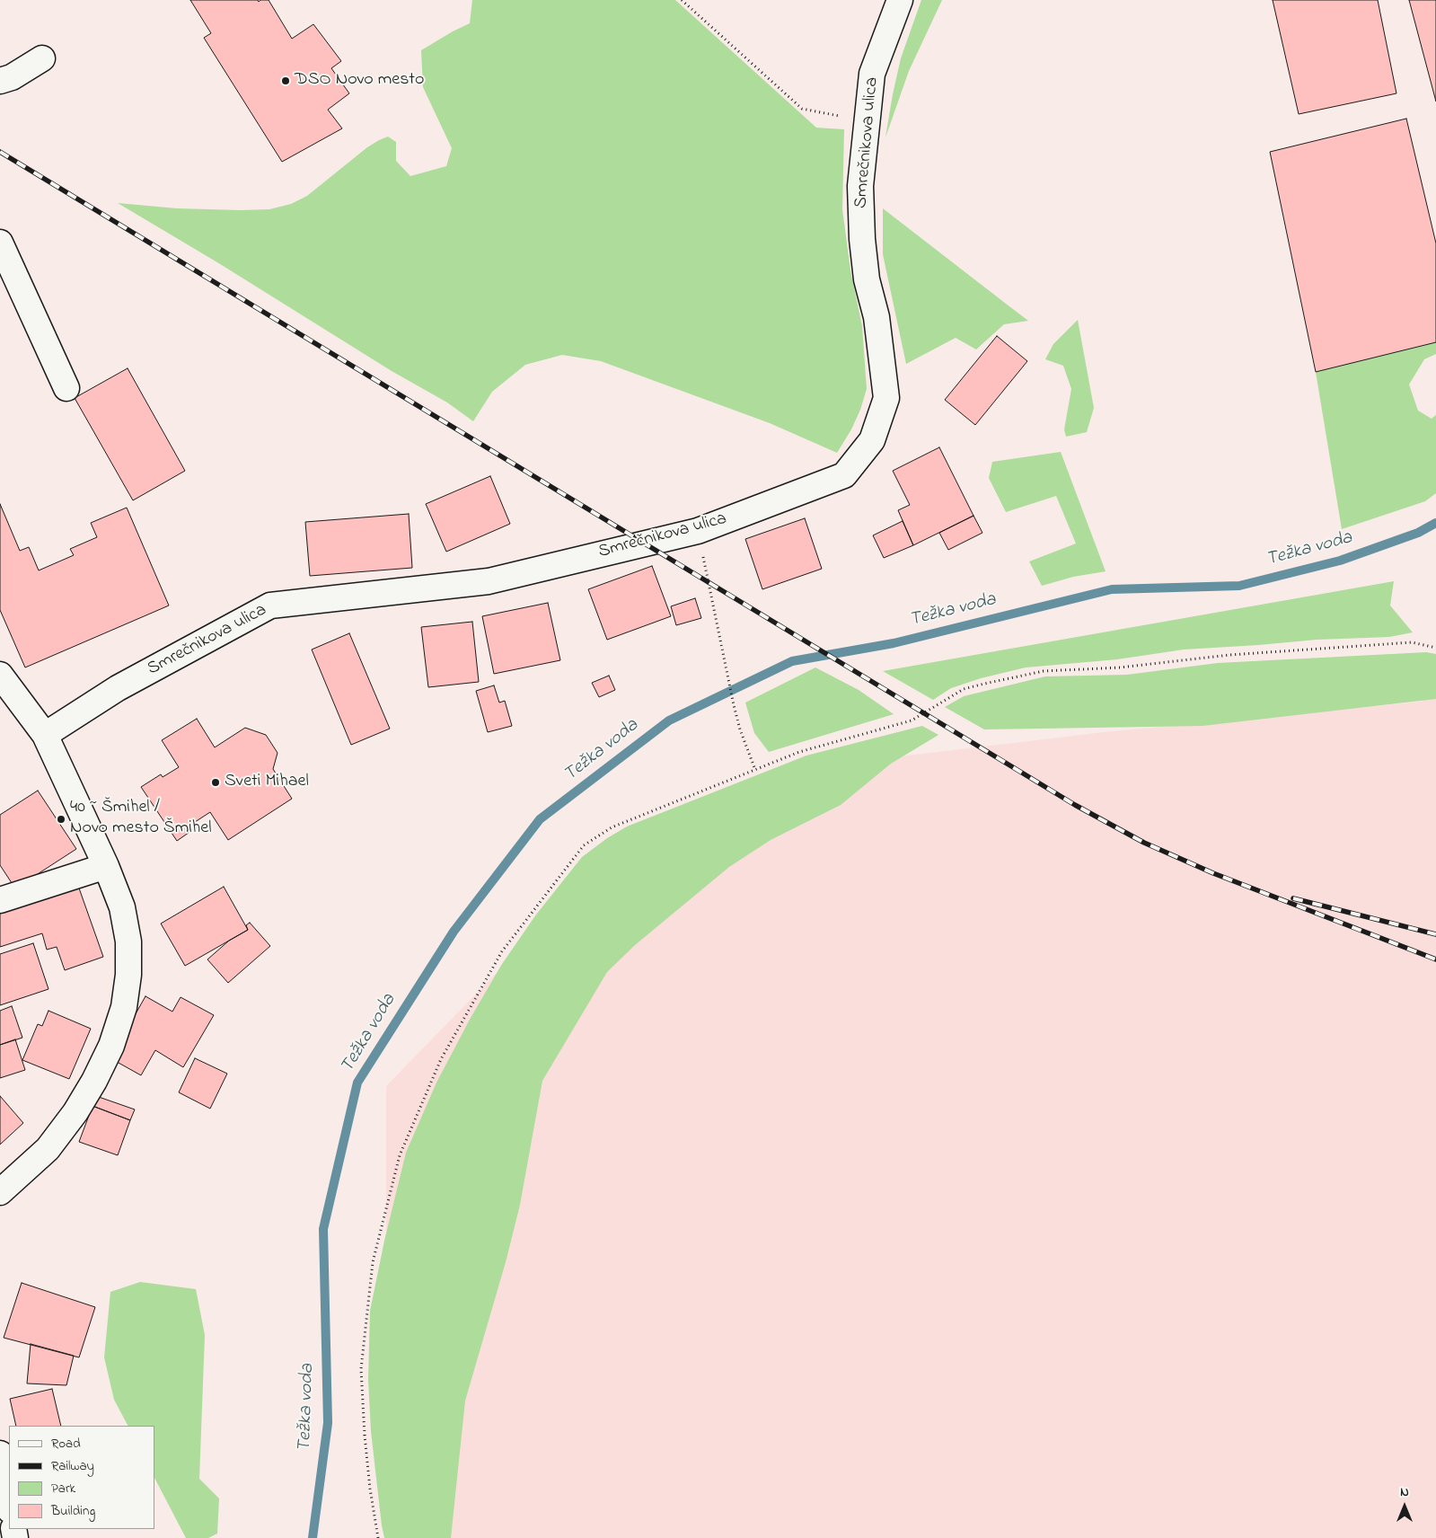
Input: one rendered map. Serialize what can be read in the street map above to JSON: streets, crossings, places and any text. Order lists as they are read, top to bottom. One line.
{"streets":{"street":["Smrečnikova ulica"]},"water":["Težka voda"],"places":["DSO Novo mesto","Sveti Mihael","40 ~ Šmihel / Novo mesto Šmihel"],"legend":["Road","Railway","Park","Building"],"north":"top"}
